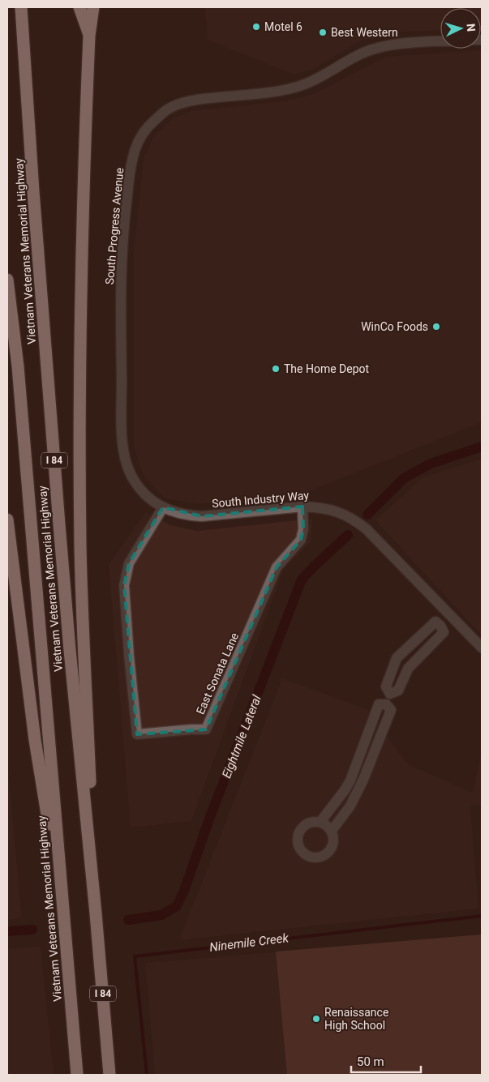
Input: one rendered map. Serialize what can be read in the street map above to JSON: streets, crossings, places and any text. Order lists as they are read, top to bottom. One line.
{"streets":{"highway":["Vietnam Veterans Memorial Highway","I 84"],"street":["South Progress Avenue","South Industry Way","East Sonata Lane"]},"crossings":[["South Progress Avenue","South Industry Way"],["South Industry Way","East Sonata Lane"]],"water":["Eightmile Lateral","Ninemile Creek"],"places":["Motel 6","Best Western","WinCo Foods","The Home Depot","Renaissance High School"],"scale_bar":"50 m","north":"right"}
